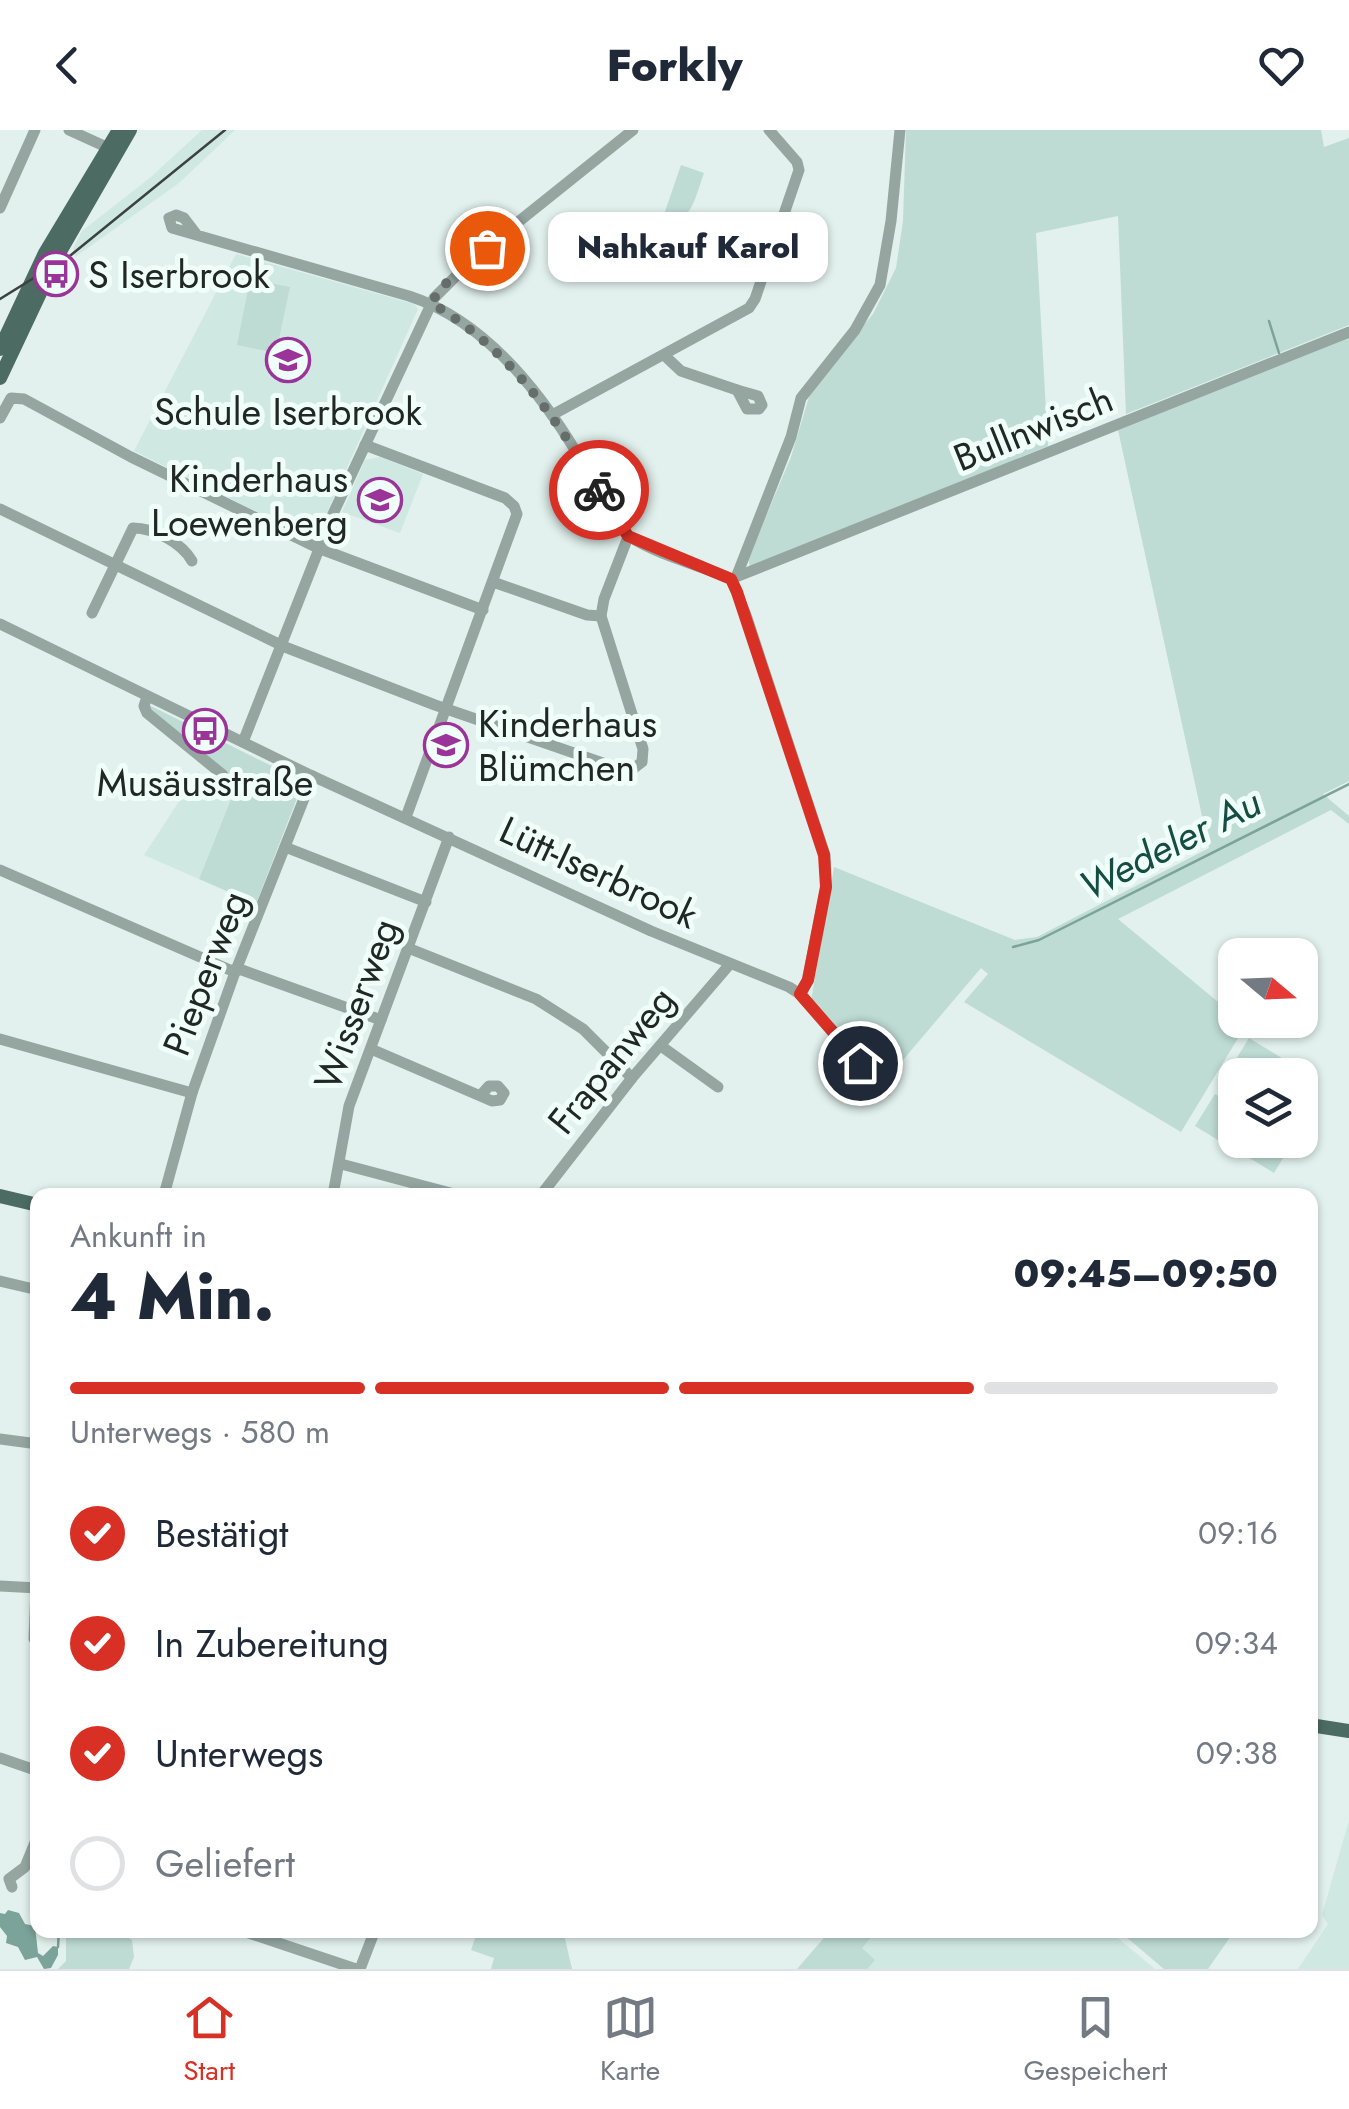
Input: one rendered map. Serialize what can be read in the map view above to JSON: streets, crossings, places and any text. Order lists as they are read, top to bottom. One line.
{"streets":{"street":["Bullnwisch","Lütt-Iserbrook","Pieperweg","Wisserweg","Frapanweg"]},"crossings":[["Lütt-Iserbrook","Pieperweg"],["Lütt-Iserbrook","Wisserweg"],["Lütt-Iserbrook","Frapanweg"]],"water":["Wedeler Au"],"places":{"other":["Nahkauf Karol"],"bus stop":["S Iserbrook","Musäusstraße"],"school or university":["Schule Iserbrook","Kinderhaus Loewenberg","Kinderhaus Blümchen"]},"north":"right","page":{"header":"Forkly","bubble":"Nahkauf Karol","heading":["4 Min.","Ankunft in","09:45–09:50"],"bar":"Unterwegs · 580 m","list":[["Bestätigt","09:16"],["In Zubereitung","09:34"],["Unterwegs","09:38"],"Geliefert"],"tabs":["Start","Karte","Gespeichert"]}}
